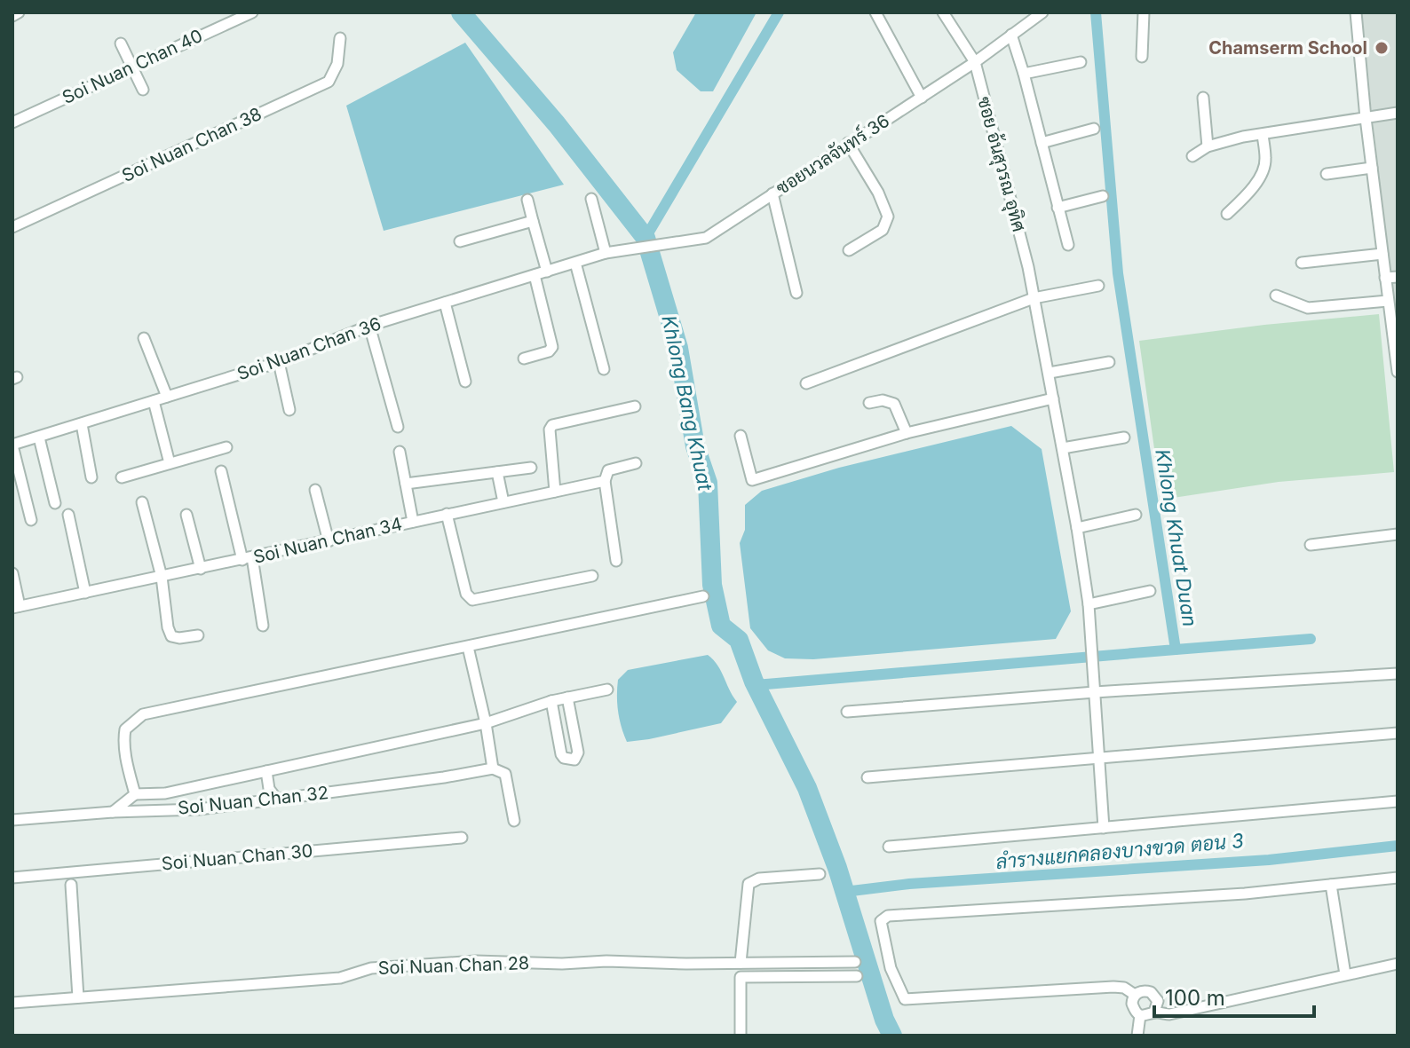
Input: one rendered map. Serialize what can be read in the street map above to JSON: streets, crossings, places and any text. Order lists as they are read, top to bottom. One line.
{"streets":{"street":["Soi Nuan Chan 40","Soi Nuan Chan 38","ซอยนวลจันทร์ 36","ซอย อ้นสุวรณ อุทิศ","Soi Nuan Chan 36","Soi Nuan Chan 34","Soi Nuan Chan 32","Soi Nuan Chan 30","Soi Nuan Chan 28"]},"crossings":[["ซอยนวลจันทร์ 36","ซอย อ้นสุวรณ อุทิศ"],["ซอยนวลจันทร์ 36","Soi Nuan Chan 36"]],"water":["Khlong Bang Khuat","Khlong Khuat Duan","ลำรางแยกคลองบางขวด ตอน 3"],"places":["Chamserm School"],"scale_bar":"100 m"}
